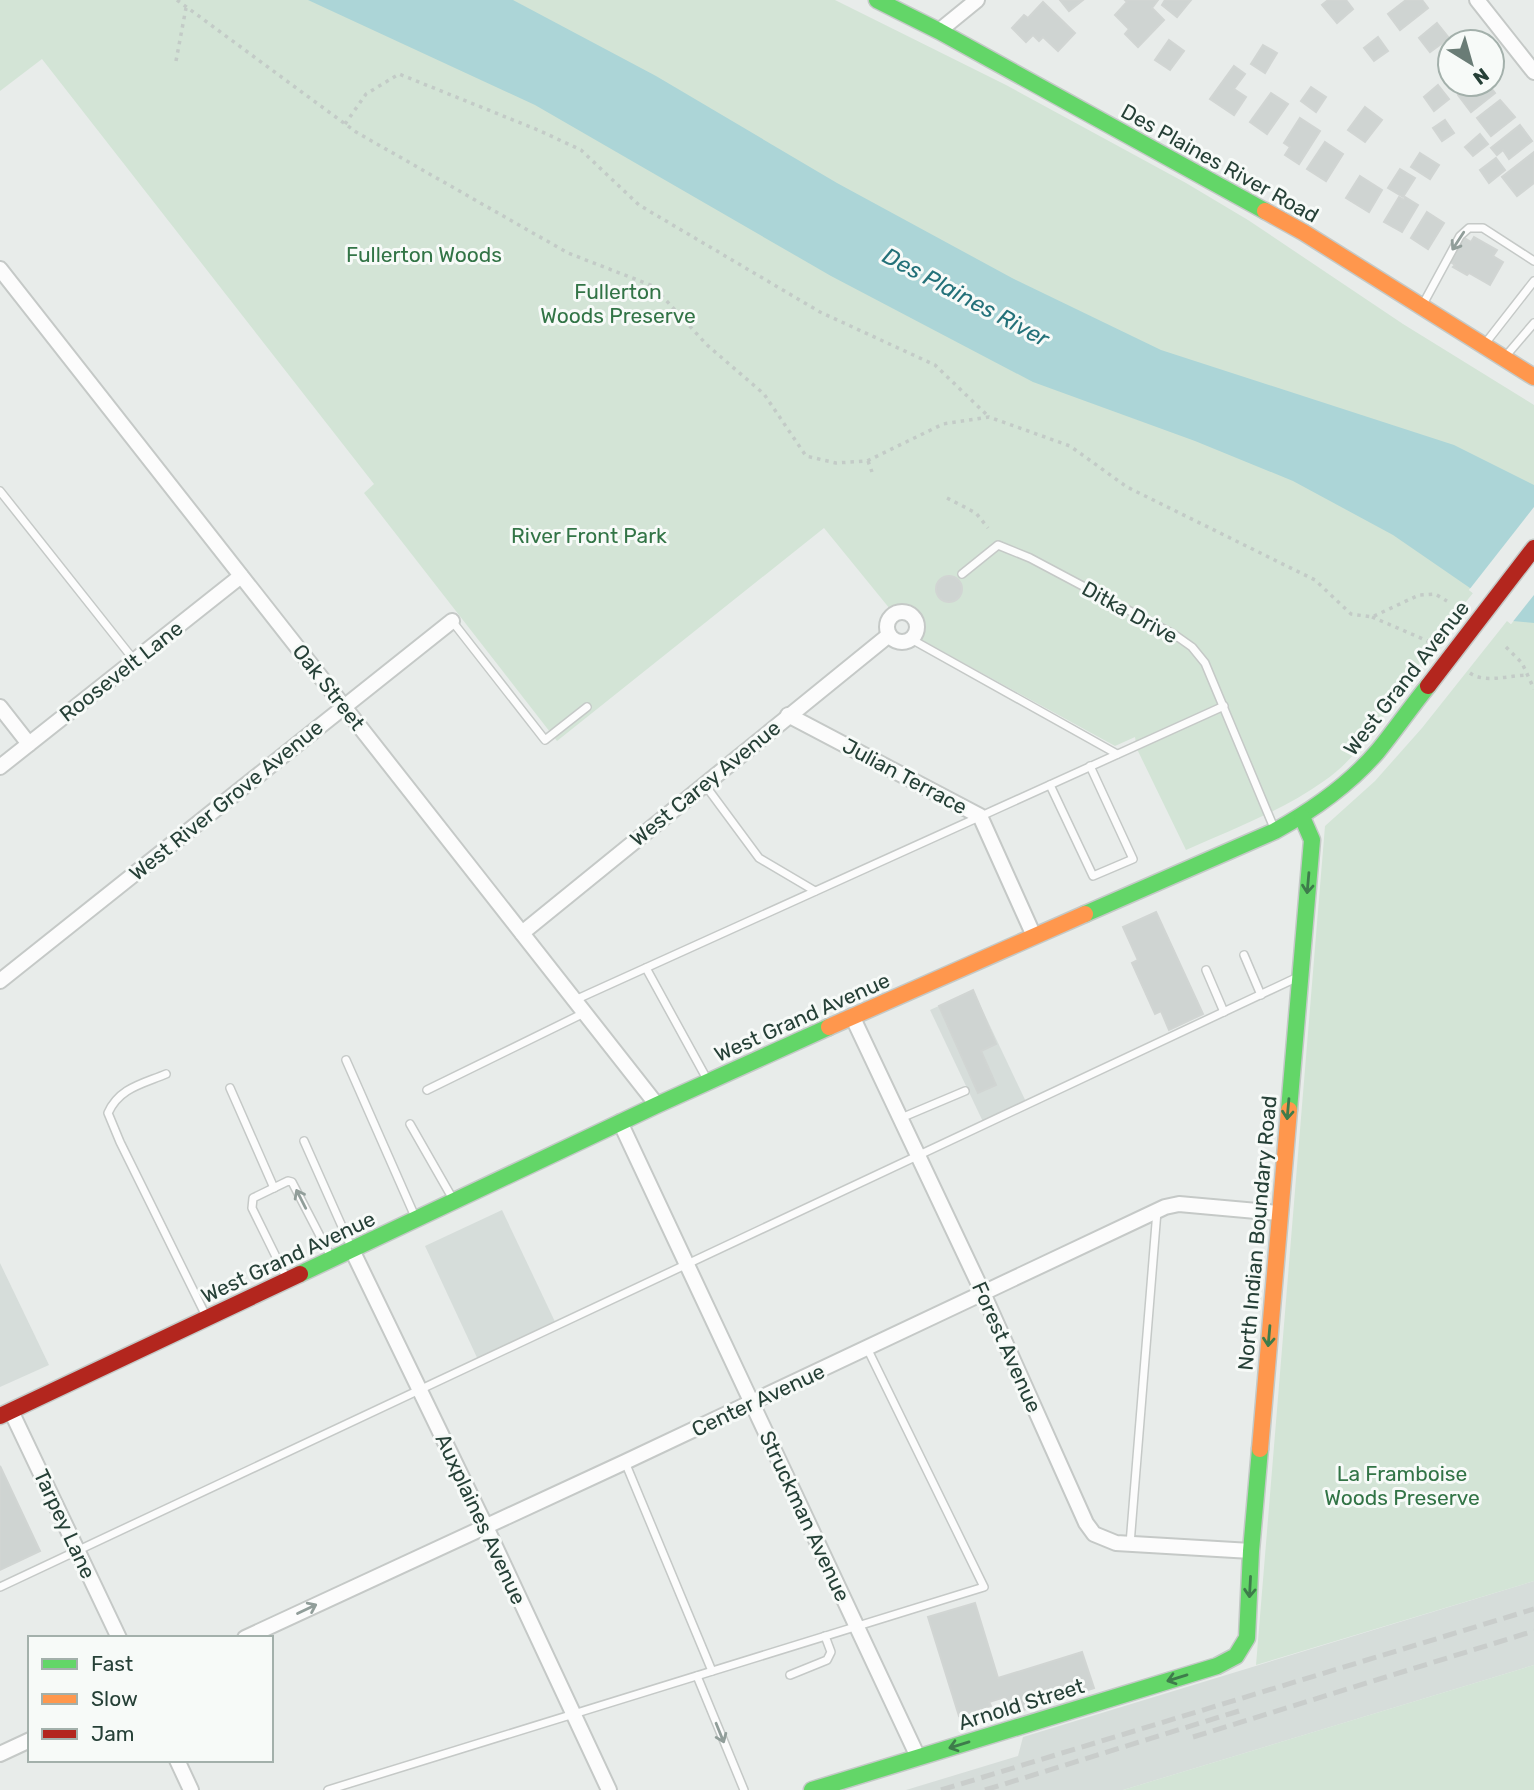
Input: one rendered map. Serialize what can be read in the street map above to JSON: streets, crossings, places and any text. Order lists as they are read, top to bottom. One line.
{"streets":{"main road":["Des Plaines River Road","West Grand Avenue","North Indian Boundary Road","Arnold Street"],"street":["Roosevelt Lane","Oak Street","Julian Terrace","West Carey Avenue","West River Grove Avenue","Forest Avenue","Center Avenue","Struckman Avenue","Auxplaines Avenue","Tarpey Lane"],"lane":["Ditka Drive"]},"crossings":[["Ditka Drive","West Grand Avenue"],["Roosevelt Lane","Oak Street"],["West Grand Avenue","Oak Street"],["West Grand Avenue","Julian Terrace"],["West Grand Avenue","North Indian Boundary Road"],["West Grand Avenue","Forest Avenue"],["West Grand Avenue","Struckman Avenue"],["West Grand Avenue","Auxplaines Avenue"],["West Grand Avenue","Tarpey Lane"],["Oak Street","West Carey Avenue"],["Oak Street","West River Grove Avenue"],["Julian Terrace","West Carey Avenue"],["North Indian Boundary Road","Forest Avenue"],["North Indian Boundary Road","Center Avenue"],["North Indian Boundary Road","Arnold Street"],["Forest Avenue","Center Avenue"],["Center Avenue","Struckman Avenue"],["Center Avenue","Auxplaines Avenue"],["Struckman Avenue","Arnold Street"]],"one_way":["North Indian Boundary Road","Arnold Street"],"water":["Des Plaines River"],"parks":["Fullerton Woods","Fullerton Woods Preserve","River Front Park","La Framboise Woods Preserve"],"legend":["Fast","Slow","Jam"],"north":"bottom right"}
